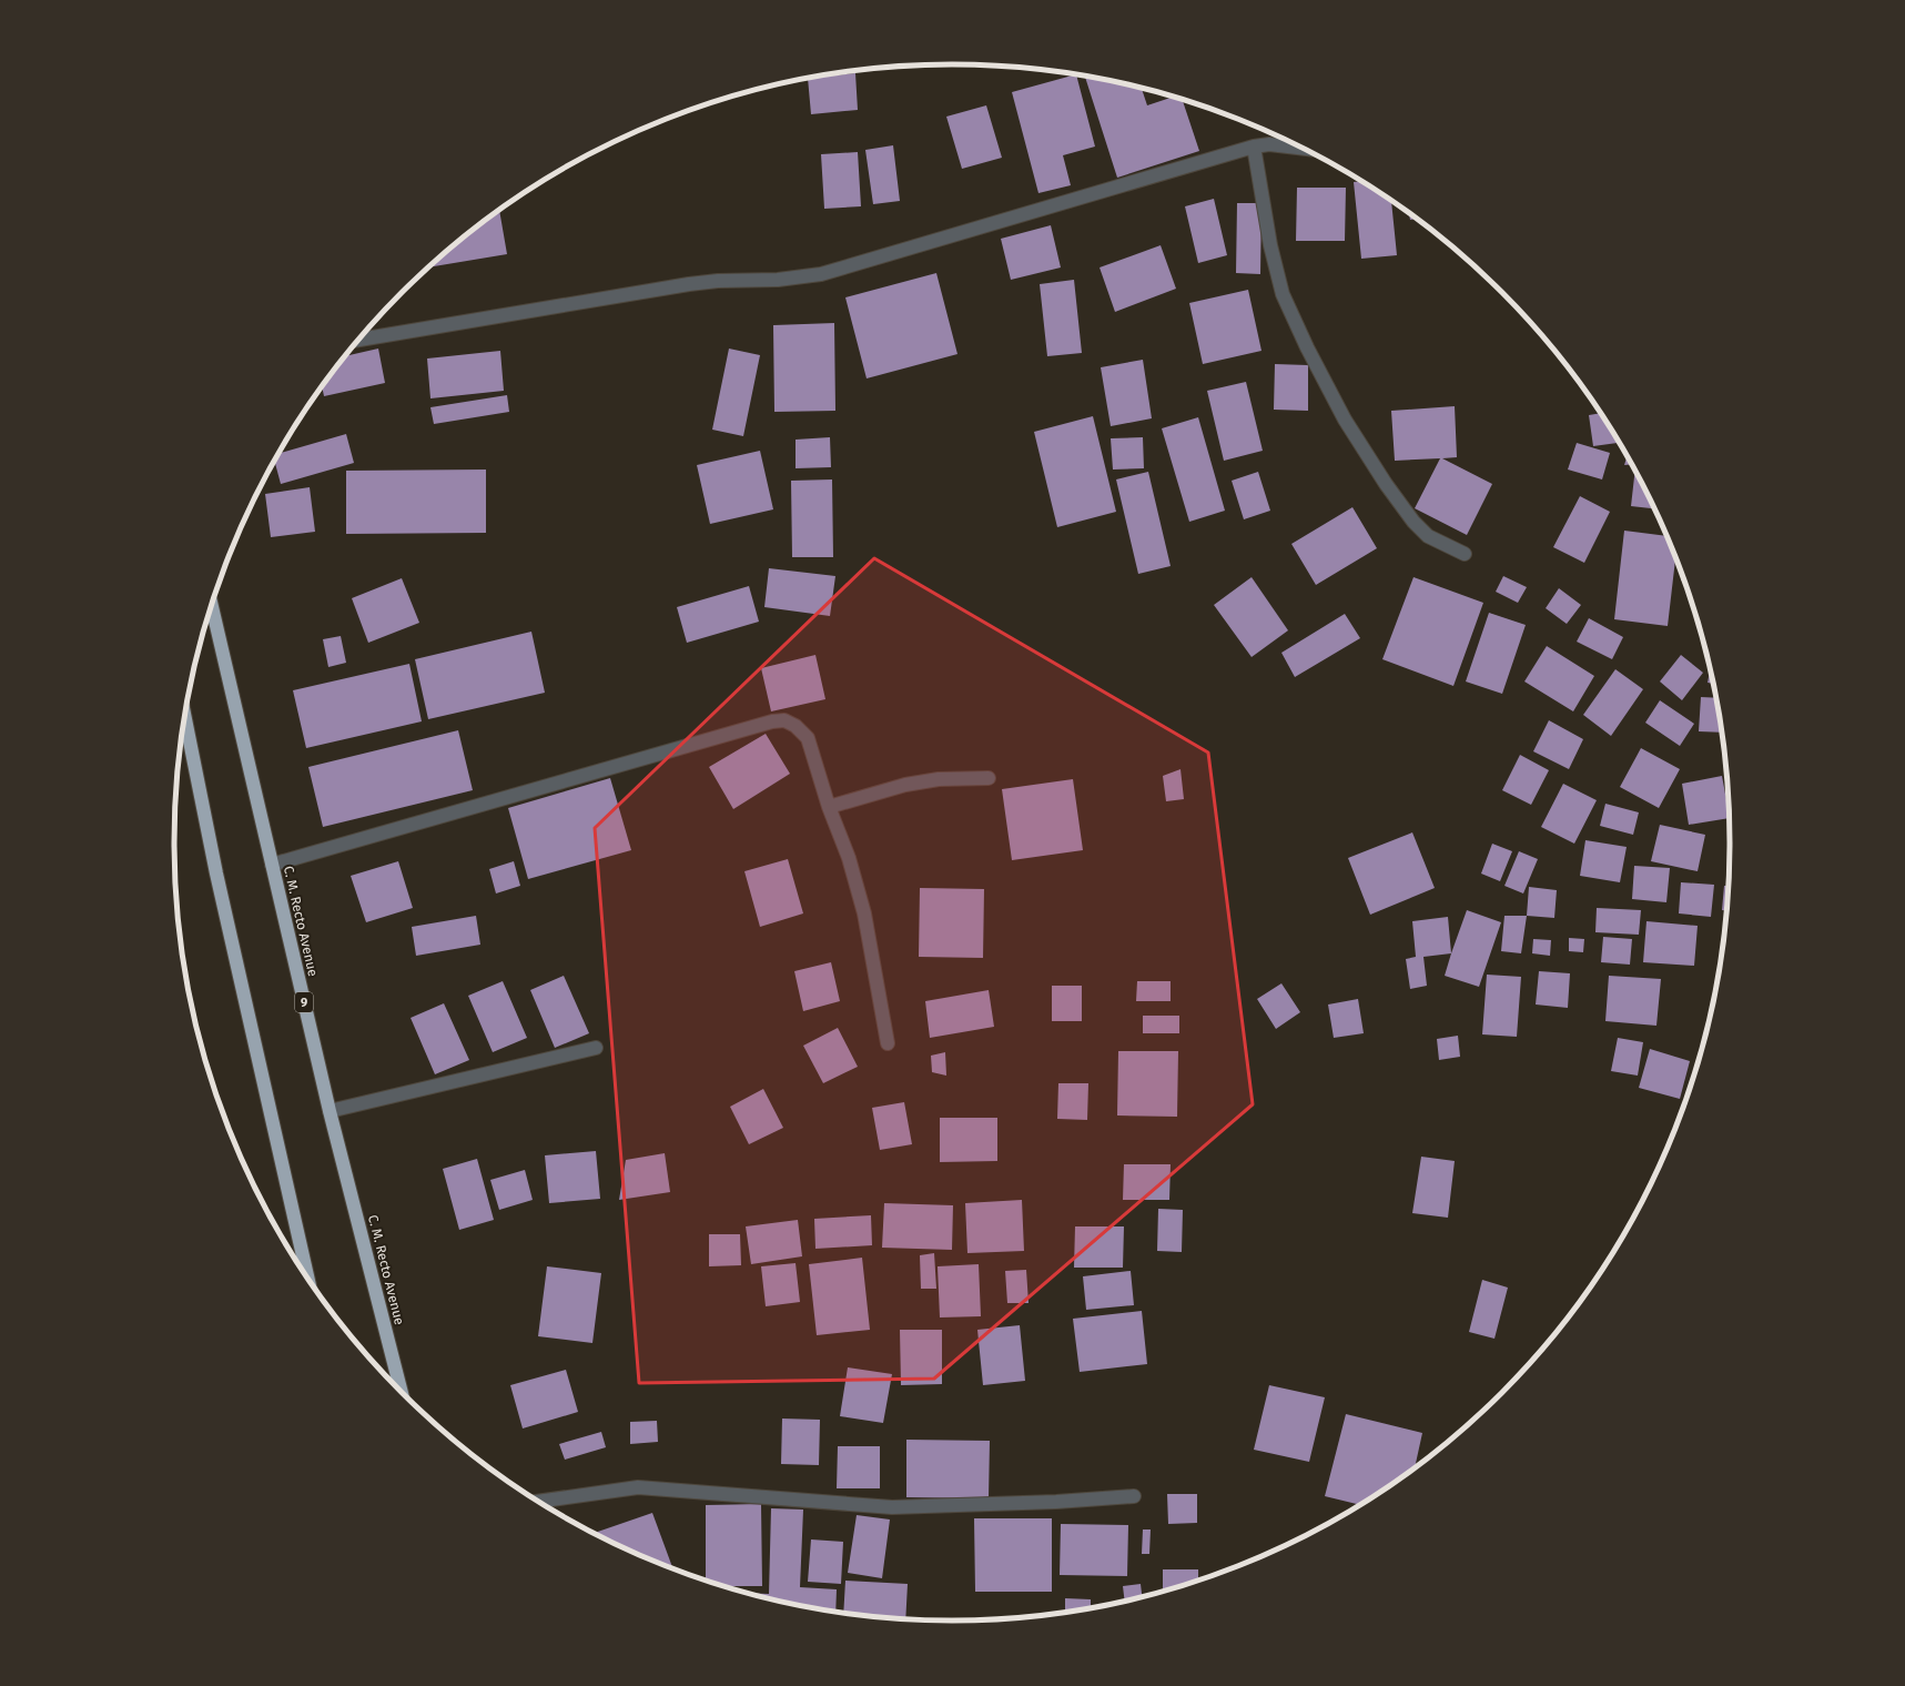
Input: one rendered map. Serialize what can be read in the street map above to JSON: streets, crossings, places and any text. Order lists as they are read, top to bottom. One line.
{"streets":{"highway":["C. M. Recto Avenue","9"]}}
